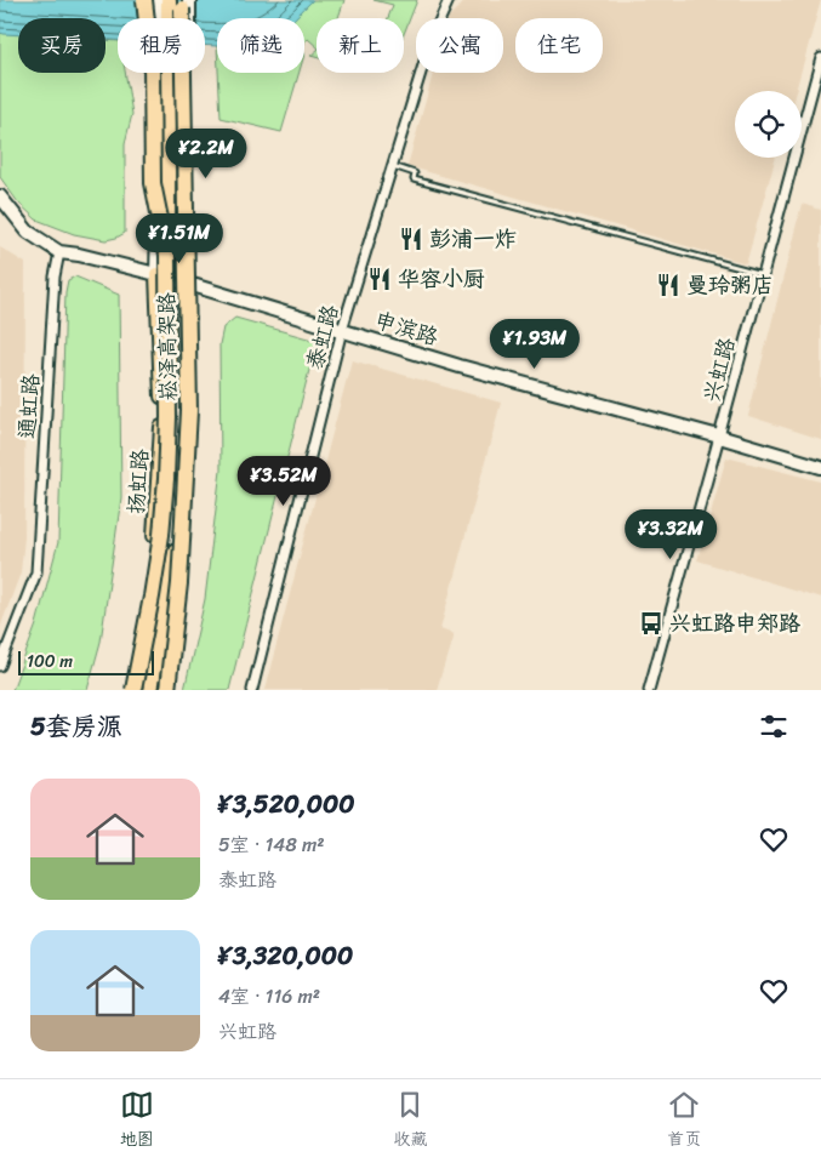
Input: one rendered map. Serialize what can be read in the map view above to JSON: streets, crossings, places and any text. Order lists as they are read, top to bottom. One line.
{"streets":{"highway":["崧泽高架路"],"main road":["申滨路","扬虹路"],"street":["泰虹路","兴虹路","通虹路"]},"crossings":[["申滨路","泰虹路"],["申滨路","兴虹路"],["申滨路","通虹路"],["申滨路","扬虹路"],["崧泽高架路","扬虹路"]],"places":{"restaurant":["彭浦一炸","华容小厨","曼玲粥店"],"bus stop":["兴虹路申郑路"]},"scale_bar":"100 m","page":{"chip":["买房","租房","筛选","新上","公寓","住宅"],"price":["¥2.2M","¥1.51M","¥1.93M","¥3.52M","¥3.32M"],"scale":"100 m","heading":"5套房源","list":[{"name":"¥3,520,000","note":"5室 · 148 m² · 泰虹路"},{"name":"¥3,320,000","note":"4室 · 116 m² · 兴虹路"}],"tabs":["地图","收藏","首页"]}}
